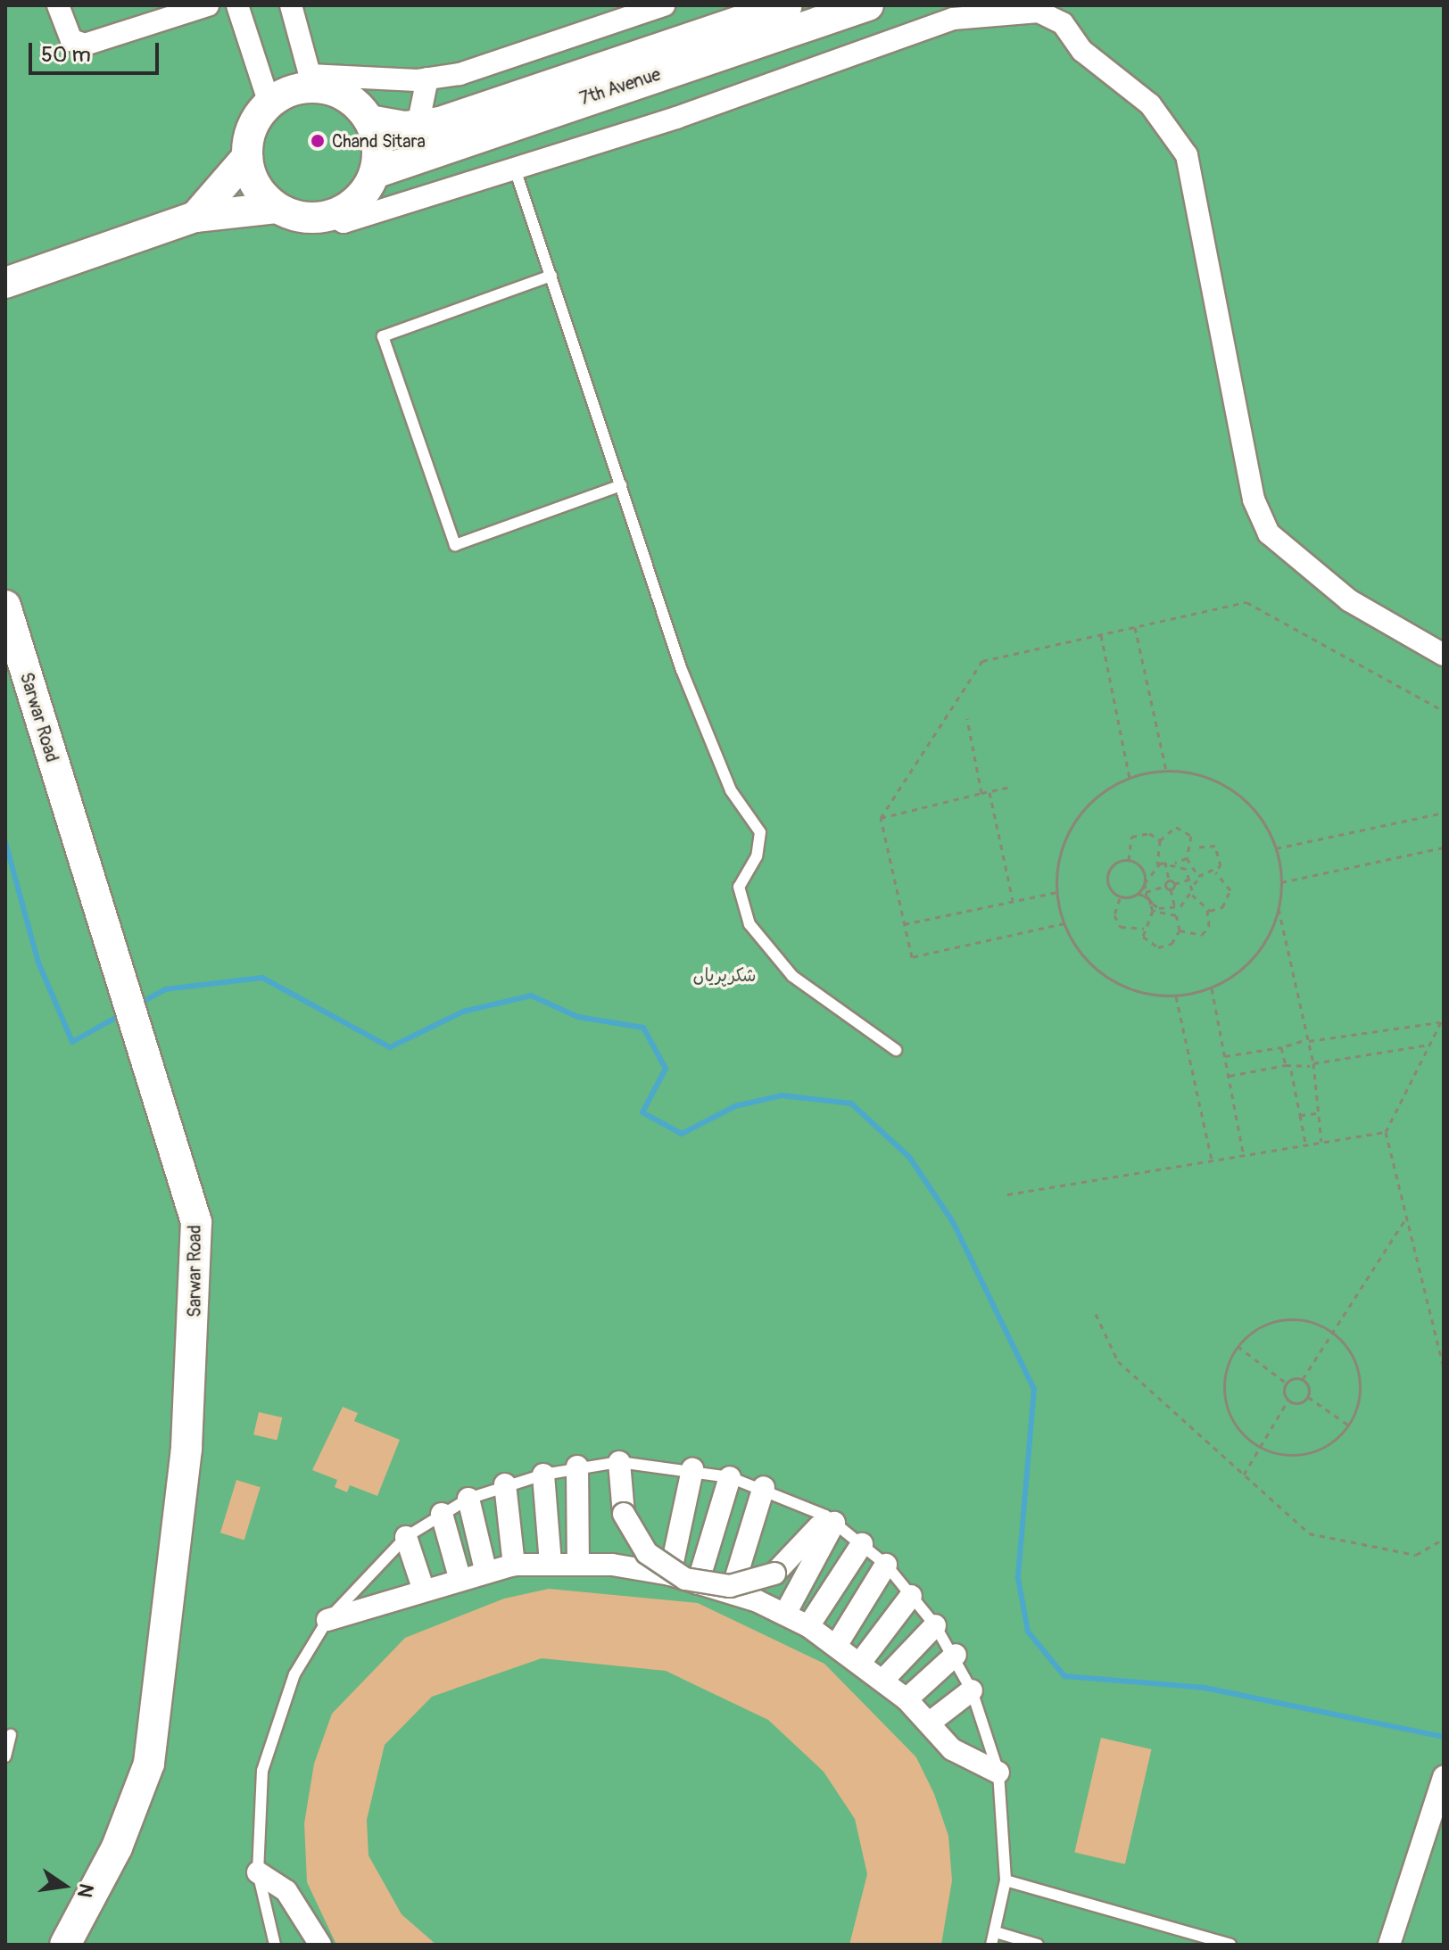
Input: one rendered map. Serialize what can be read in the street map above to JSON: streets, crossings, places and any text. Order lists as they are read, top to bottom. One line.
{"streets":{"street":["7th Avenue","Sarwar Road"]},"parks":["شکرپریاں"],"places":["Chand Sitara"],"scale_bar":"50 m","north":"right"}
